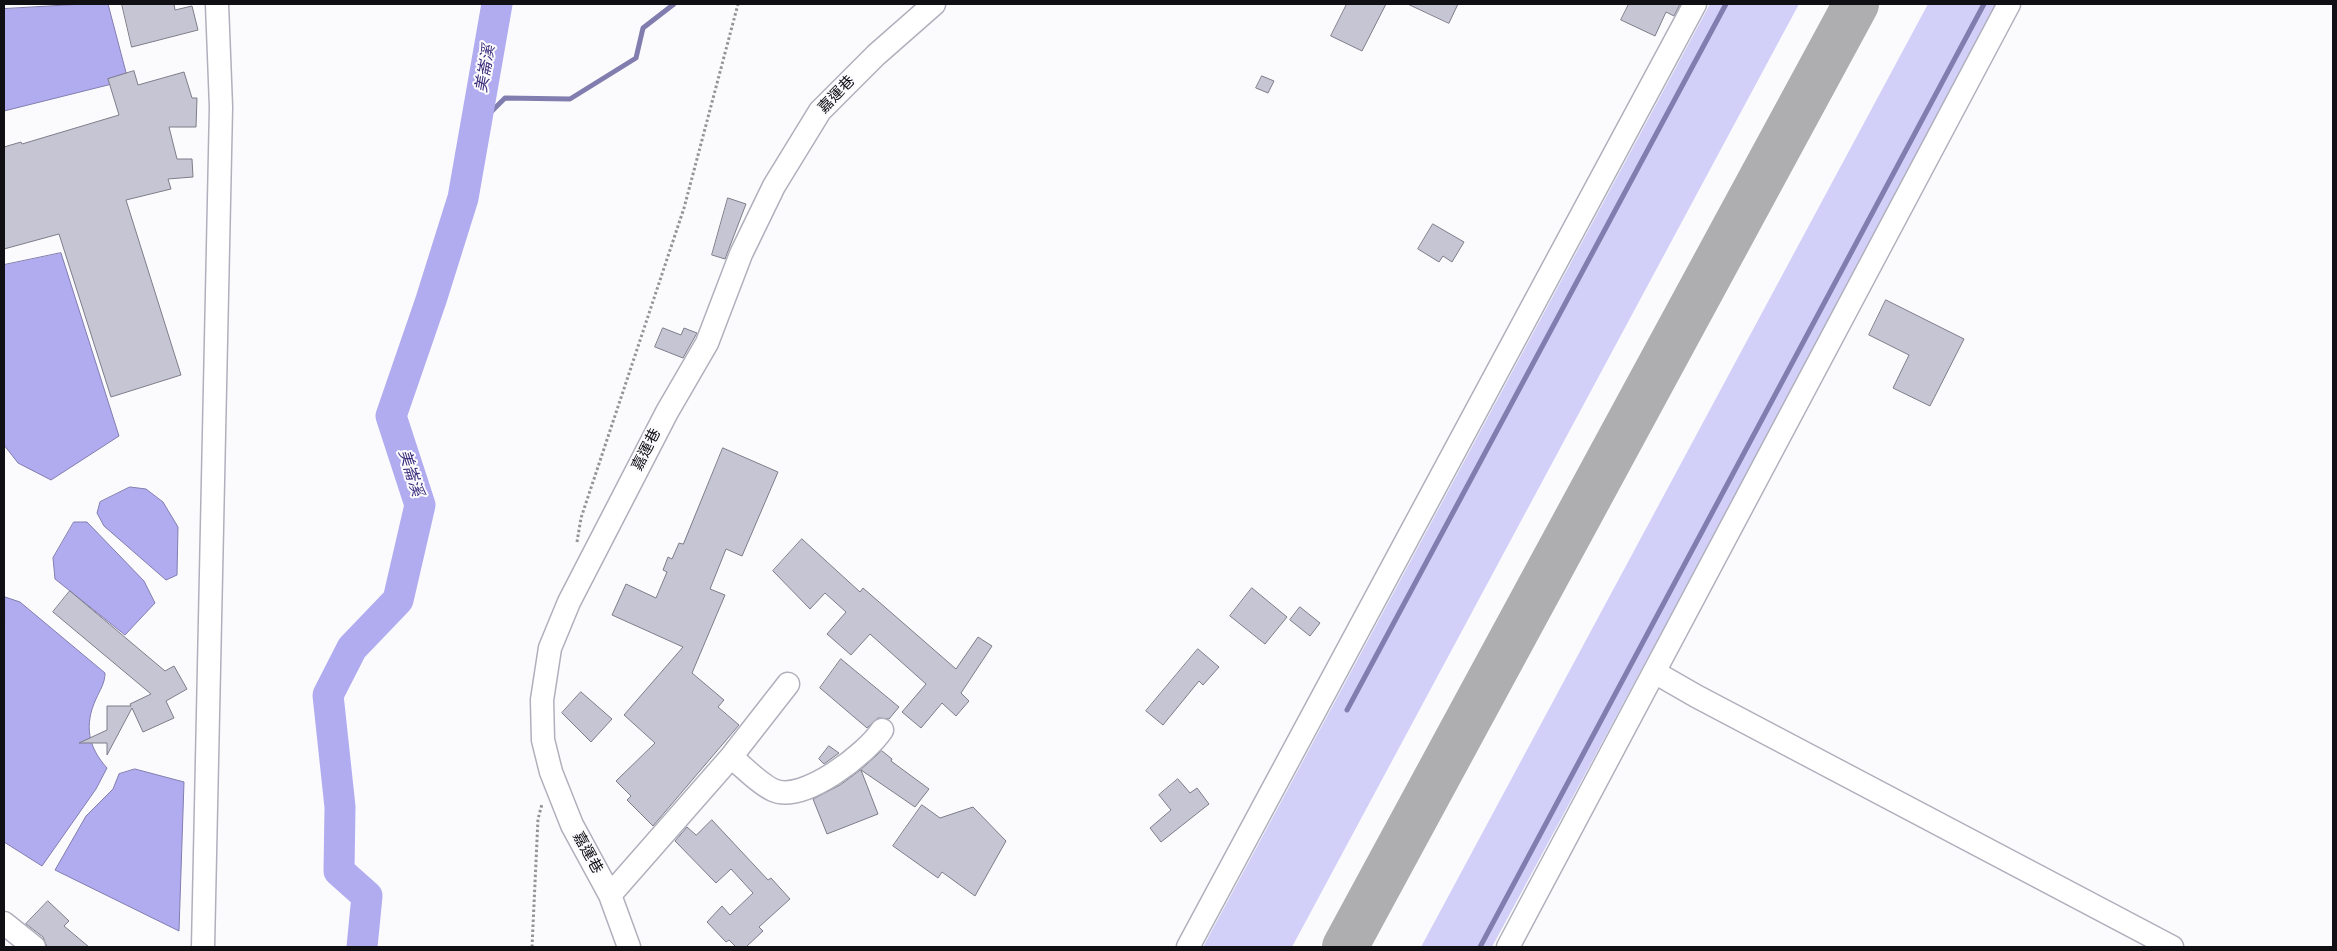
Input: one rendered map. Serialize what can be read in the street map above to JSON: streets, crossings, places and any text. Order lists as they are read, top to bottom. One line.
{"streets":{"street":["嘉運巷"]},"water":["美崙溪"]}
